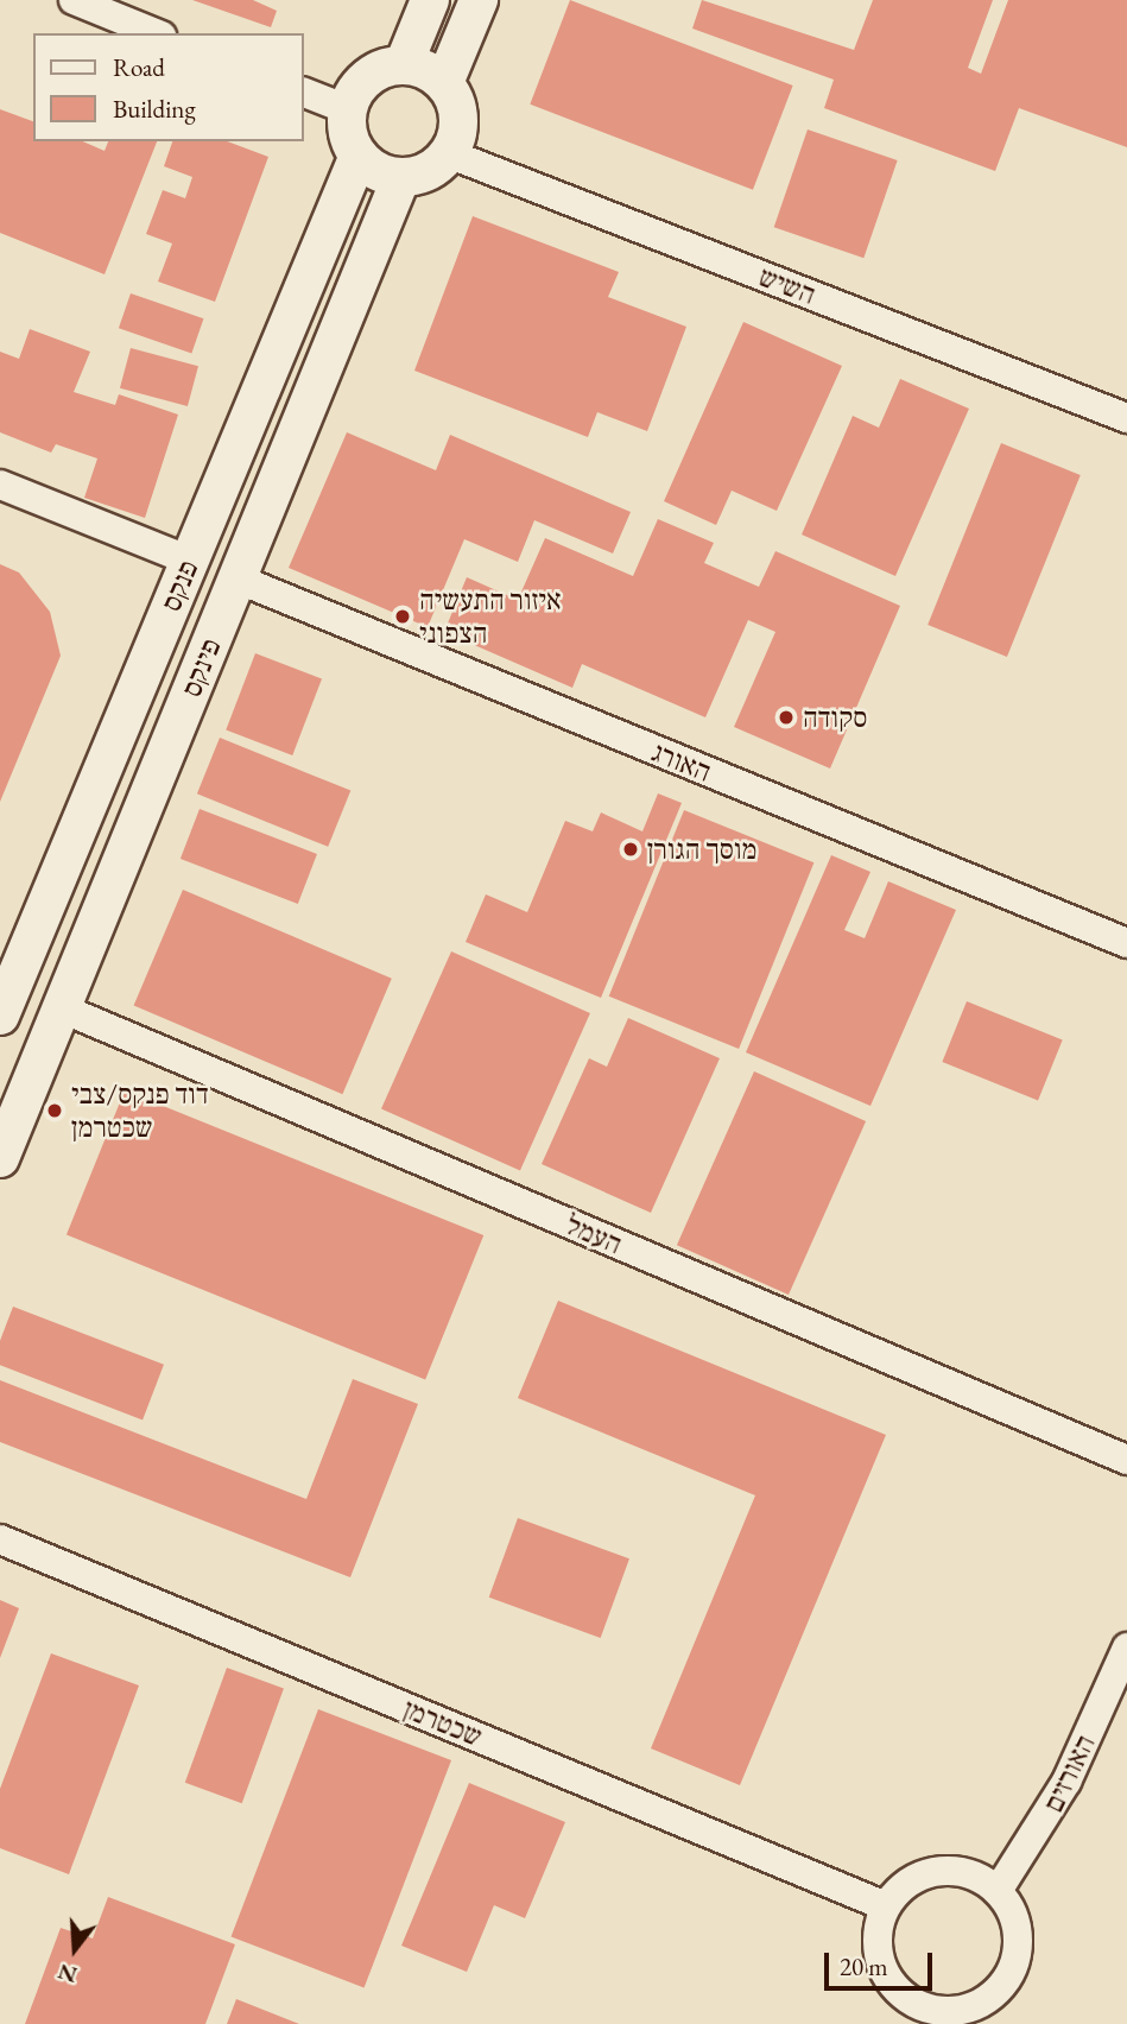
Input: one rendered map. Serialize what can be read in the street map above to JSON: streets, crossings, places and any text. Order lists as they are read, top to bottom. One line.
{"streets":{"street":["השיש","פנקס","פינקס","האורג","העמל","שכטרמן","האורזים"]},"crossings":[["השיש","פנקס"],["השיש","פינקס"],["פנקס","פינקס"],["פינקס","האורג"],["פינקס","העמל"],["שכטרמן","האורזים"]],"places":["איזור התעשיה הצפוני","סקודה","מוסך הגורן","דוד פנקס/צבי שכטרמן"],"legend":["Road","Building"],"scale_bar":"20 m","north":"bottom"}
